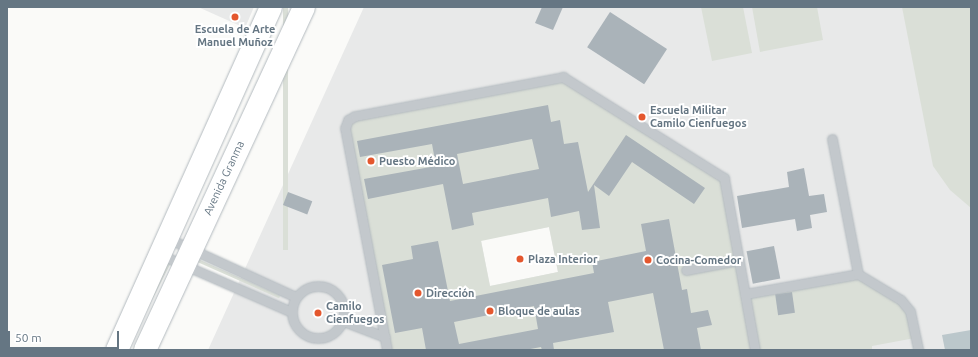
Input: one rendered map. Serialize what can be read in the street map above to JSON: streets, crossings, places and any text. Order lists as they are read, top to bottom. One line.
{"streets":{"main road":["Avenida Granma"]},"places":["Escuela de Arte Manuel Muñoz","Escuela Militar Camilo Cienfuegos","Puesto Médico","Plaza Interior","Cocina-Comedor","Dirección","Bloque de aulas","Camilo Cienfuegos"],"scale_bar":"50 m"}
